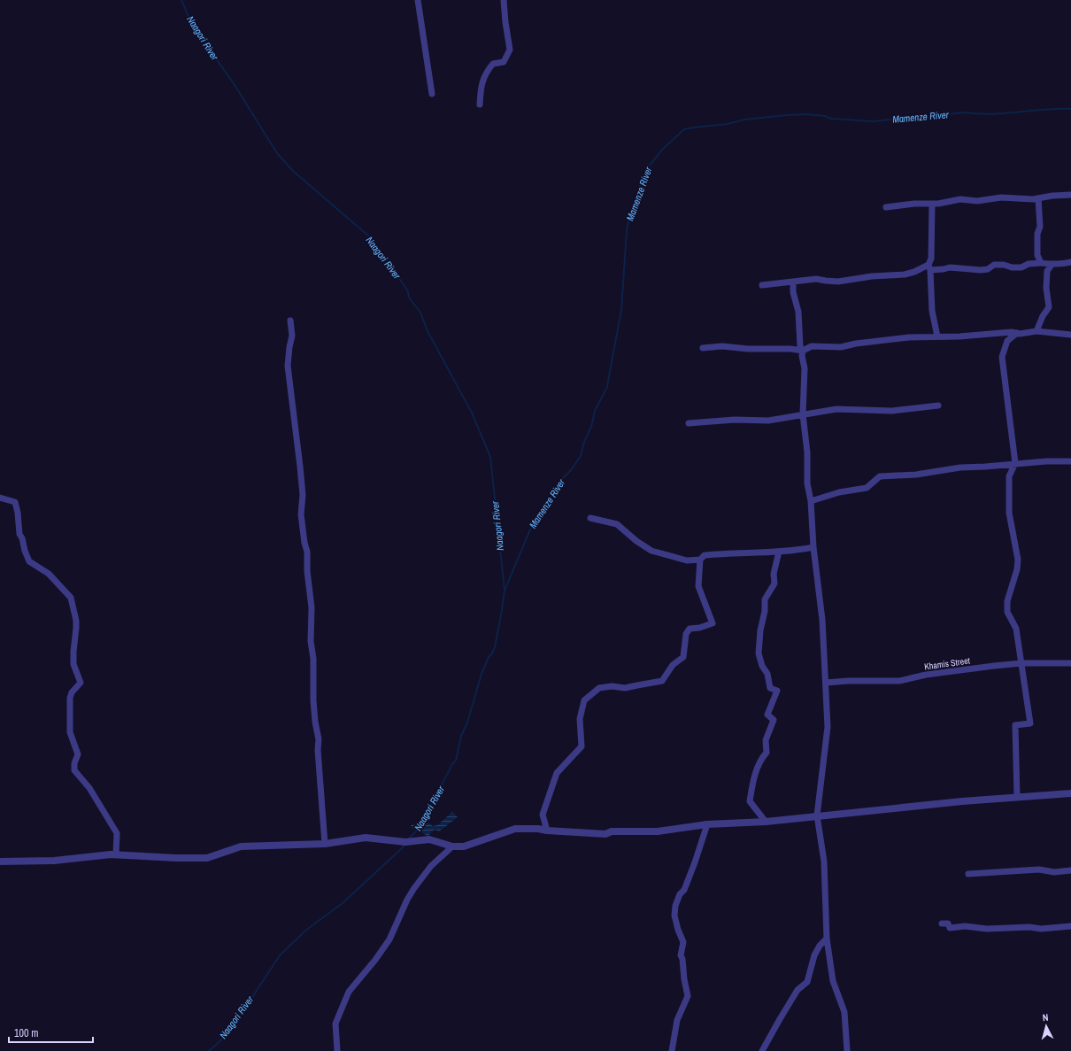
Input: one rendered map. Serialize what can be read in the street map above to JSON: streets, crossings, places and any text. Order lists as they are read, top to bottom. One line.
{"streets":{"street":["Khamis Street"]},"water":["Naagori River","Mamenze River"],"scale_bar":"100 m","north":"top"}
